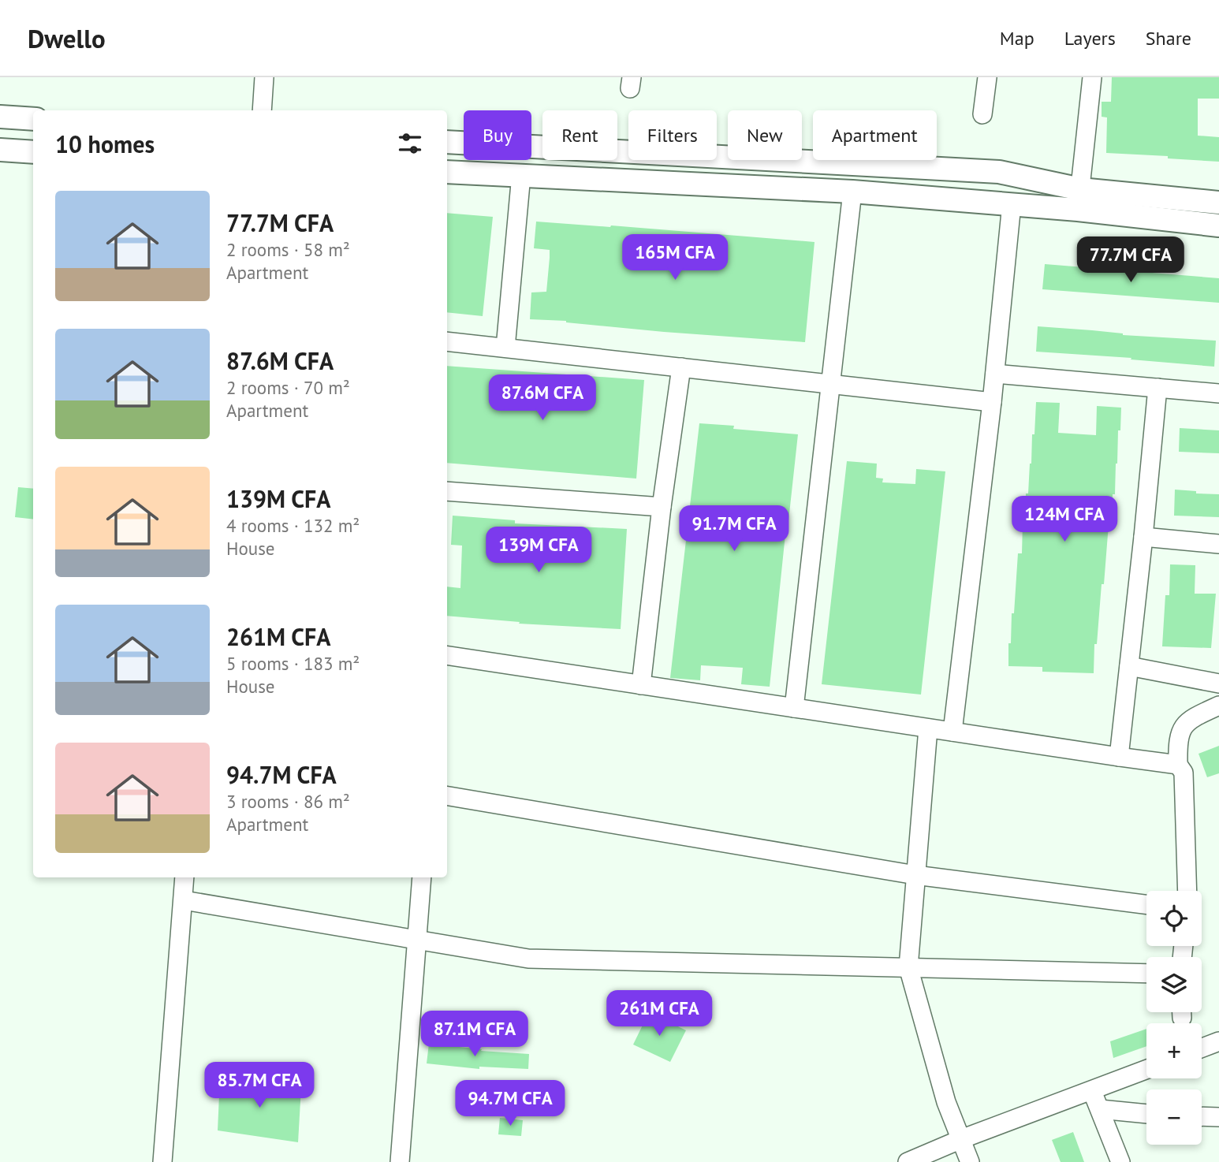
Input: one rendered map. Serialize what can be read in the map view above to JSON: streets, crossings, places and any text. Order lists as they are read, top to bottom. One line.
{"page":{"header":"Dwello","nav":["Map","Layers","Share"],"chip":["Buy","Rent","Filters","New","Apartment"],"heading":"10 homes","list":[{"name":"77.7M CFA","note":"2 rooms · 58 m² · Apartment"},{"name":"87.6M CFA","note":"2 rooms · 70 m² · Apartment"},{"name":"139M CFA","note":"4 rooms · 132 m² · House"},{"name":"261M CFA","note":"5 rooms · 183 m² · House"},{"name":"94.7M CFA","note":"3 rooms · 86 m² · Apartment"}],"price":["165M CFA","77.7M CFA","87.6M CFA","124M CFA","91.7M CFA","139M CFA","261M CFA","87.1M CFA","85.7M CFA","94.7M CFA"],"map_buttons":["+","−"]}}
